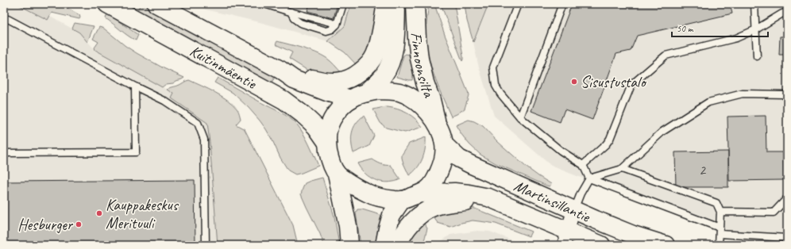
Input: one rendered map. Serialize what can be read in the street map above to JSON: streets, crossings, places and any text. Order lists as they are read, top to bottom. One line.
{"streets":{"main road":["Finnoonsilta","Kuitinmäentie","Martinsillantie"]},"crossings":[["Finnoonsilta","Kuitinmäentie"],["Finnoonsilta","Martinsillantie"],["Kuitinmäentie","Martinsillantie"]],"places":["Sisustustalo","Kauppakeskus Merituuli","Hesburger"],"house_numbers":["2"],"scale_bar":"50 m"}
